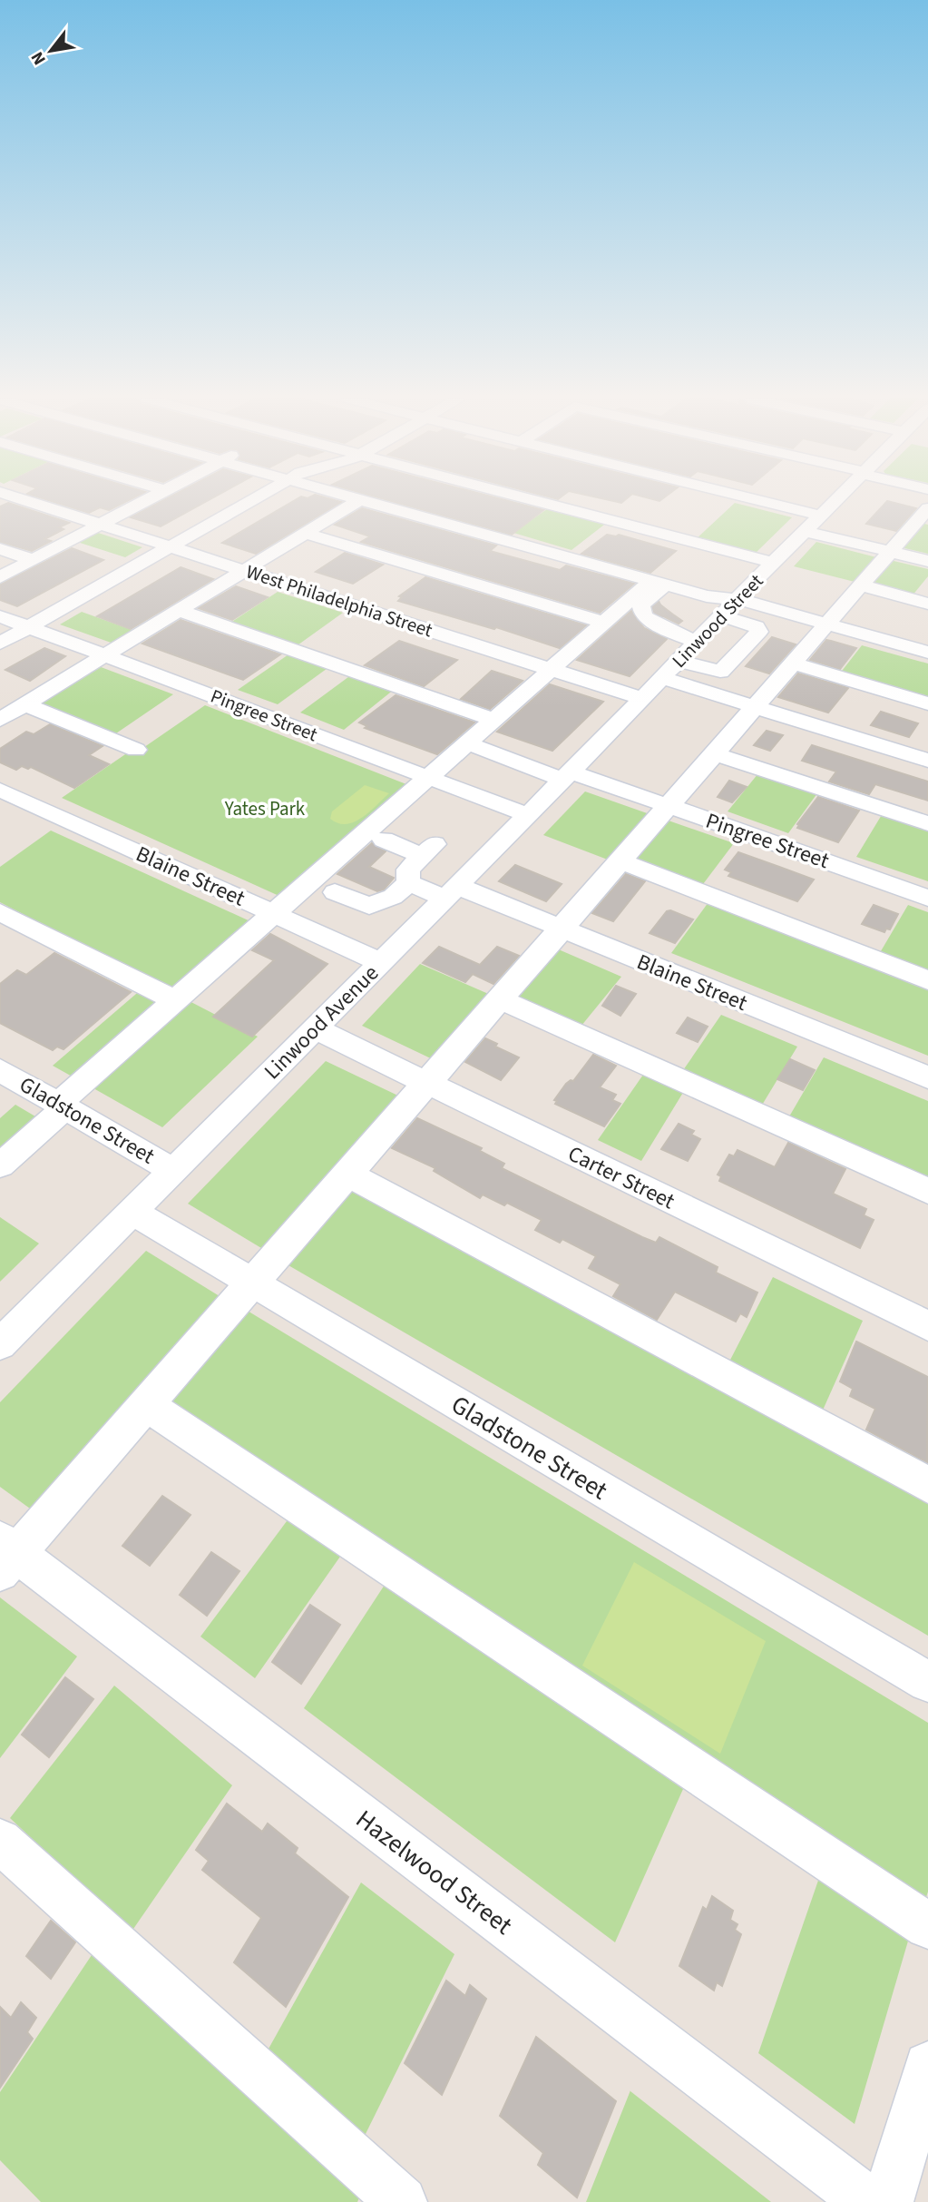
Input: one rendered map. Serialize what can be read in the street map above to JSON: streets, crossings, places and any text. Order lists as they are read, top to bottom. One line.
{"streets":{"street":["West Philadelphia Street","Linwood Street","Pingree Street","Blaine Street","Linwood Avenue","Gladstone Street","Carter Street","Hazelwood Street"]},"crossings":[["West Philadelphia Street","Linwood Street"],["West Philadelphia Street","Linwood Avenue"],["Linwood Street","Linwood Avenue"],["Pingree Street","Linwood Avenue"],["Blaine Street","Linwood Avenue"],["Linwood Avenue","Gladstone Street"],["Linwood Avenue","Carter Street"]],"parks":["Yates Park"],"north":"bottom left"}
